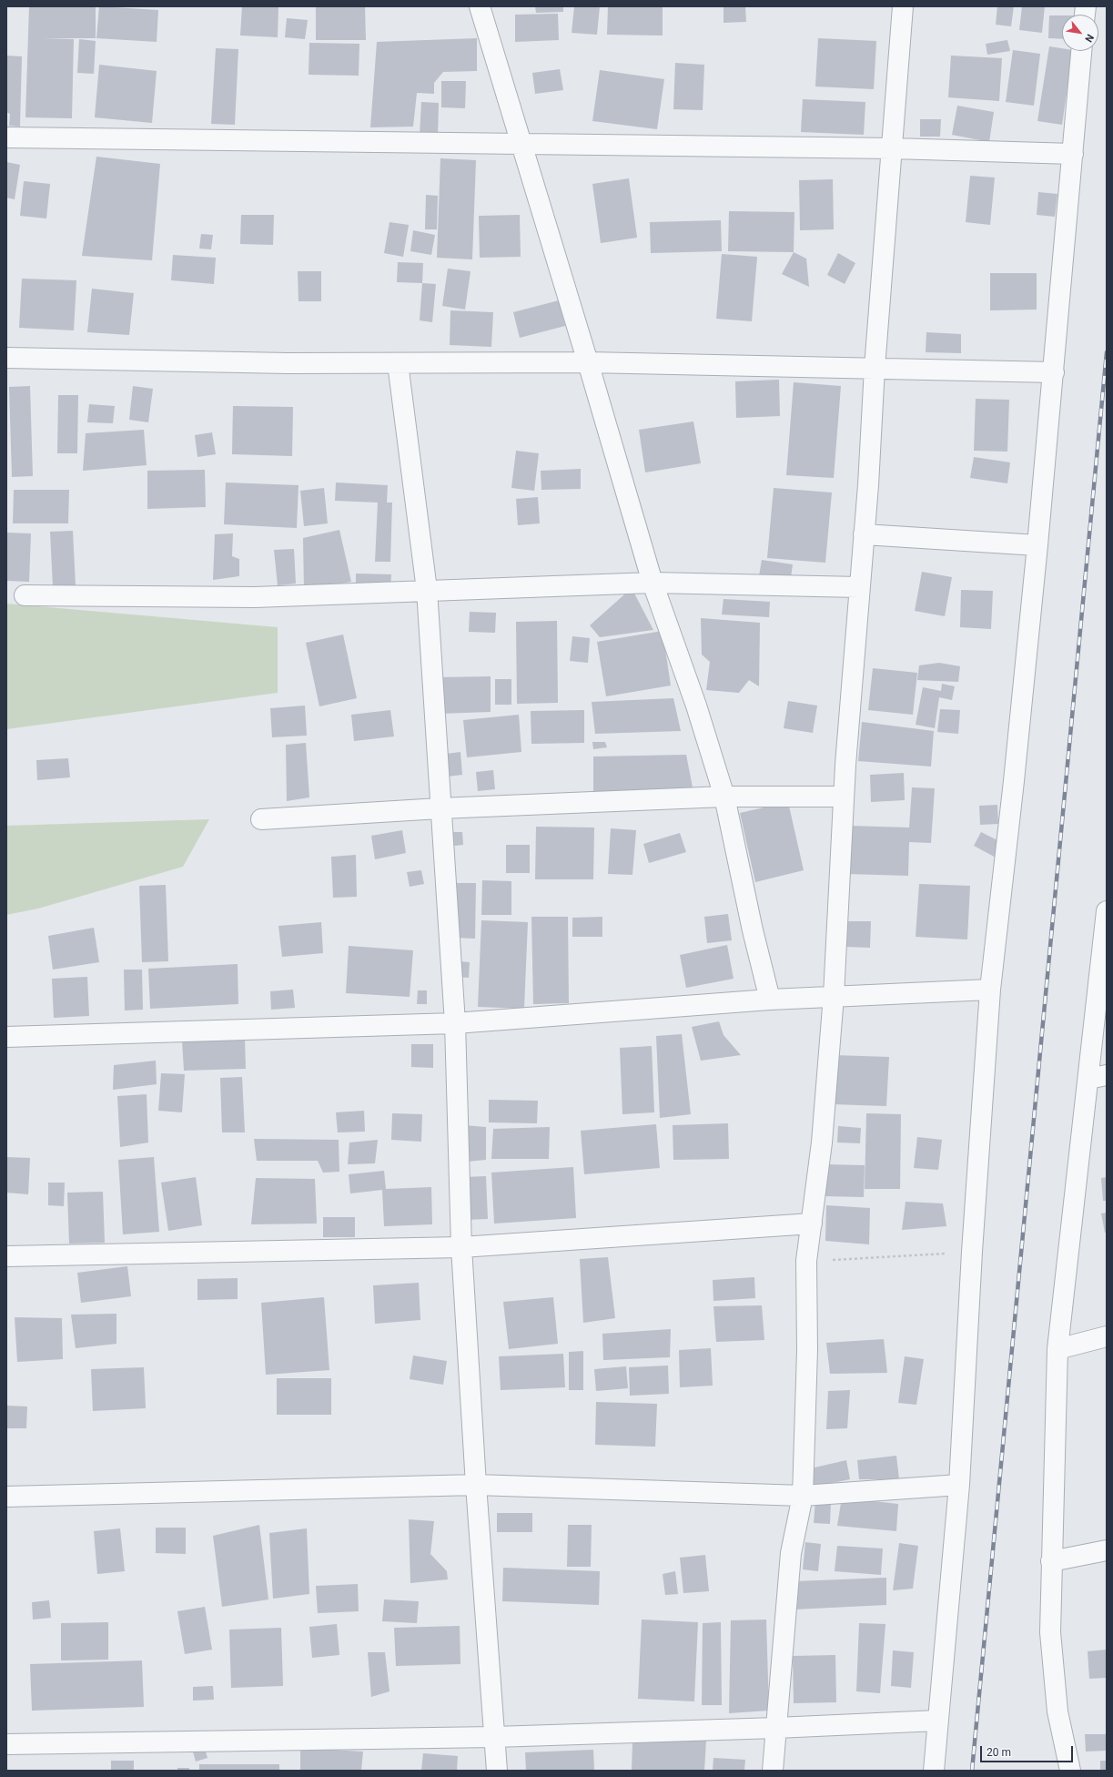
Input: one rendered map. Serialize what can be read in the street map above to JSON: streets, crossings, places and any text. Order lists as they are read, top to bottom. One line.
{"scale_bar":"20 m","north":"bottom right"}
